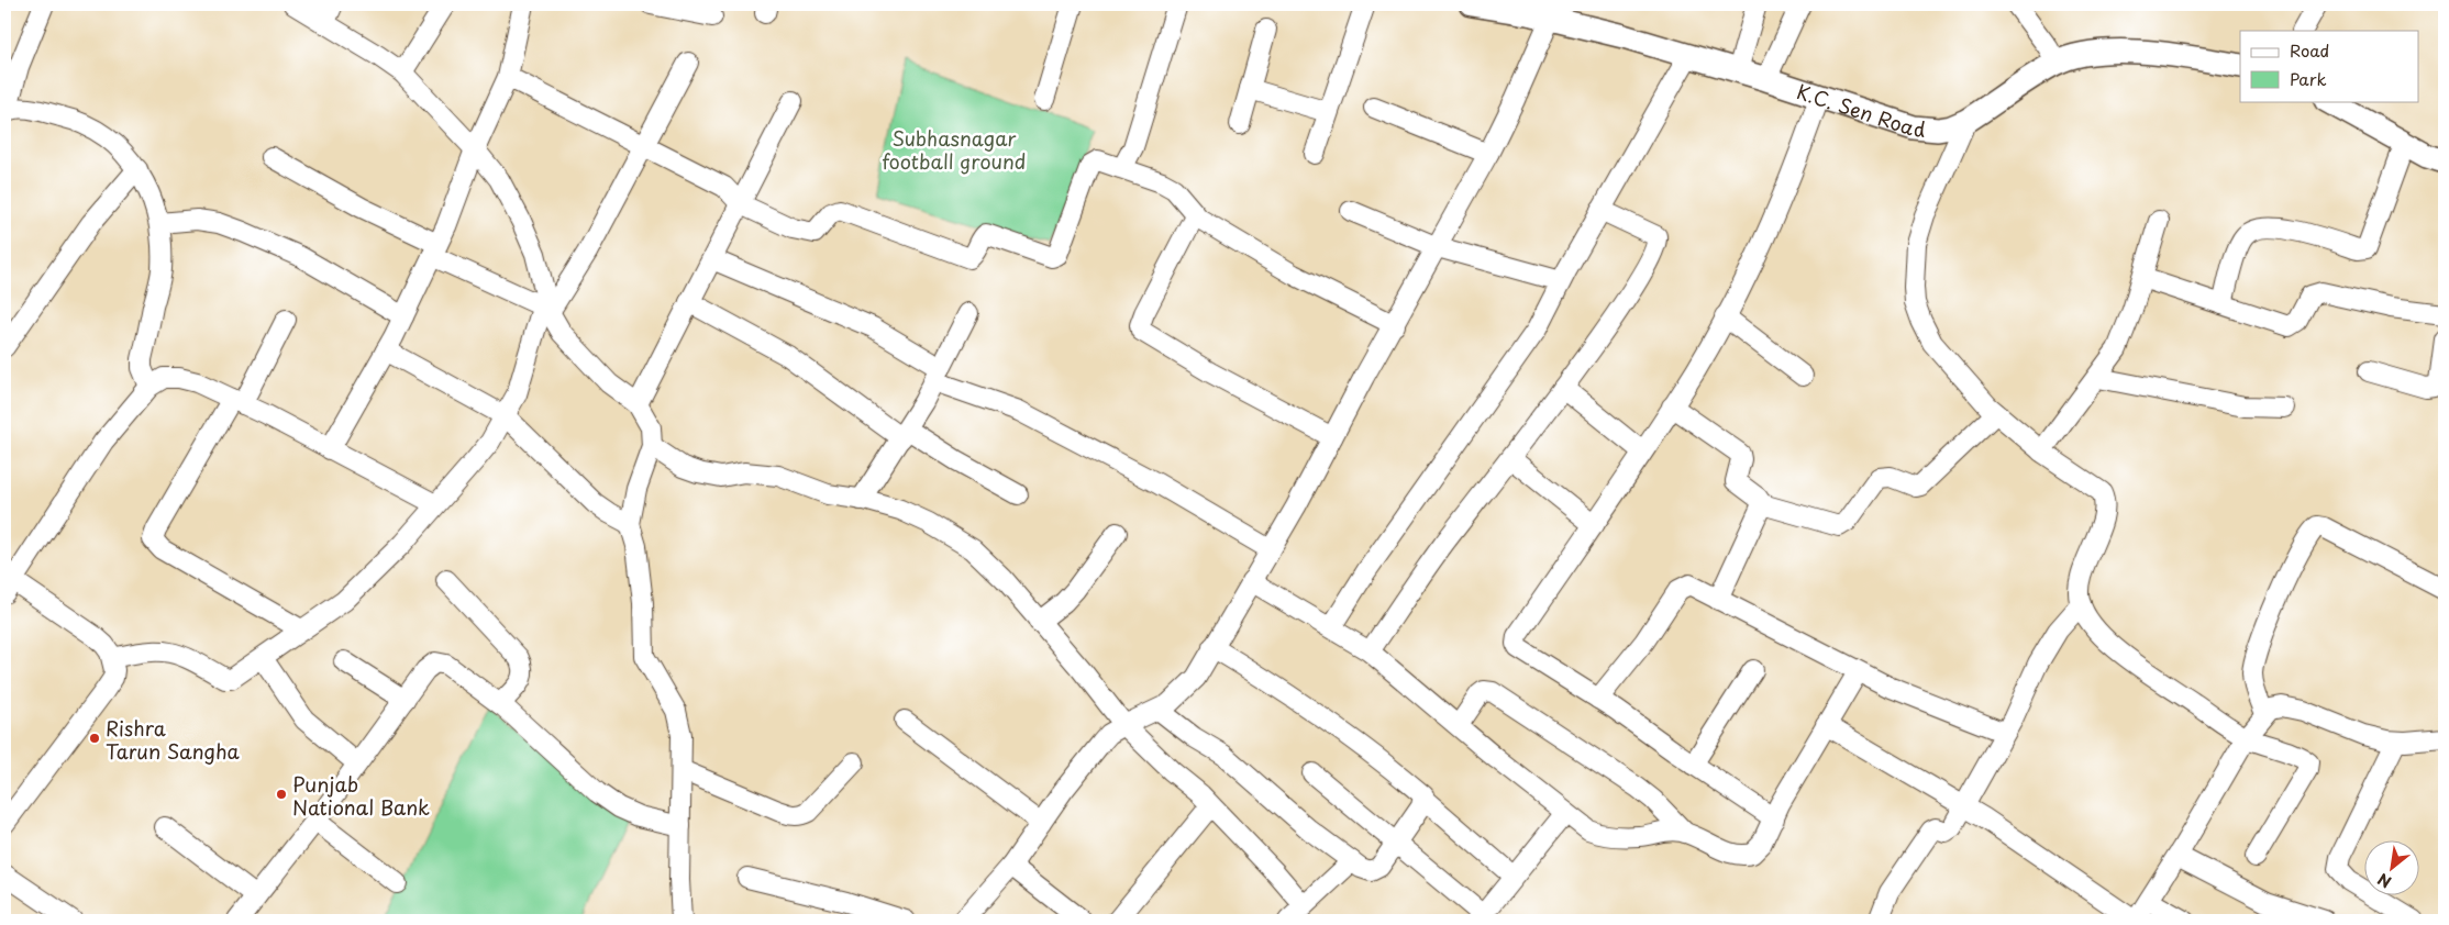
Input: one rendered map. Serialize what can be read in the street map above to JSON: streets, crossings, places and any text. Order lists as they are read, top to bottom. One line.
{"streets":{"street":["K.C. Sen Road"]},"parks":["Subhasnagar football ground"],"places":["Rishra Tarun Sangha","Punjab National Bank"],"legend":["Road","Park"],"north":"bottom left"}
